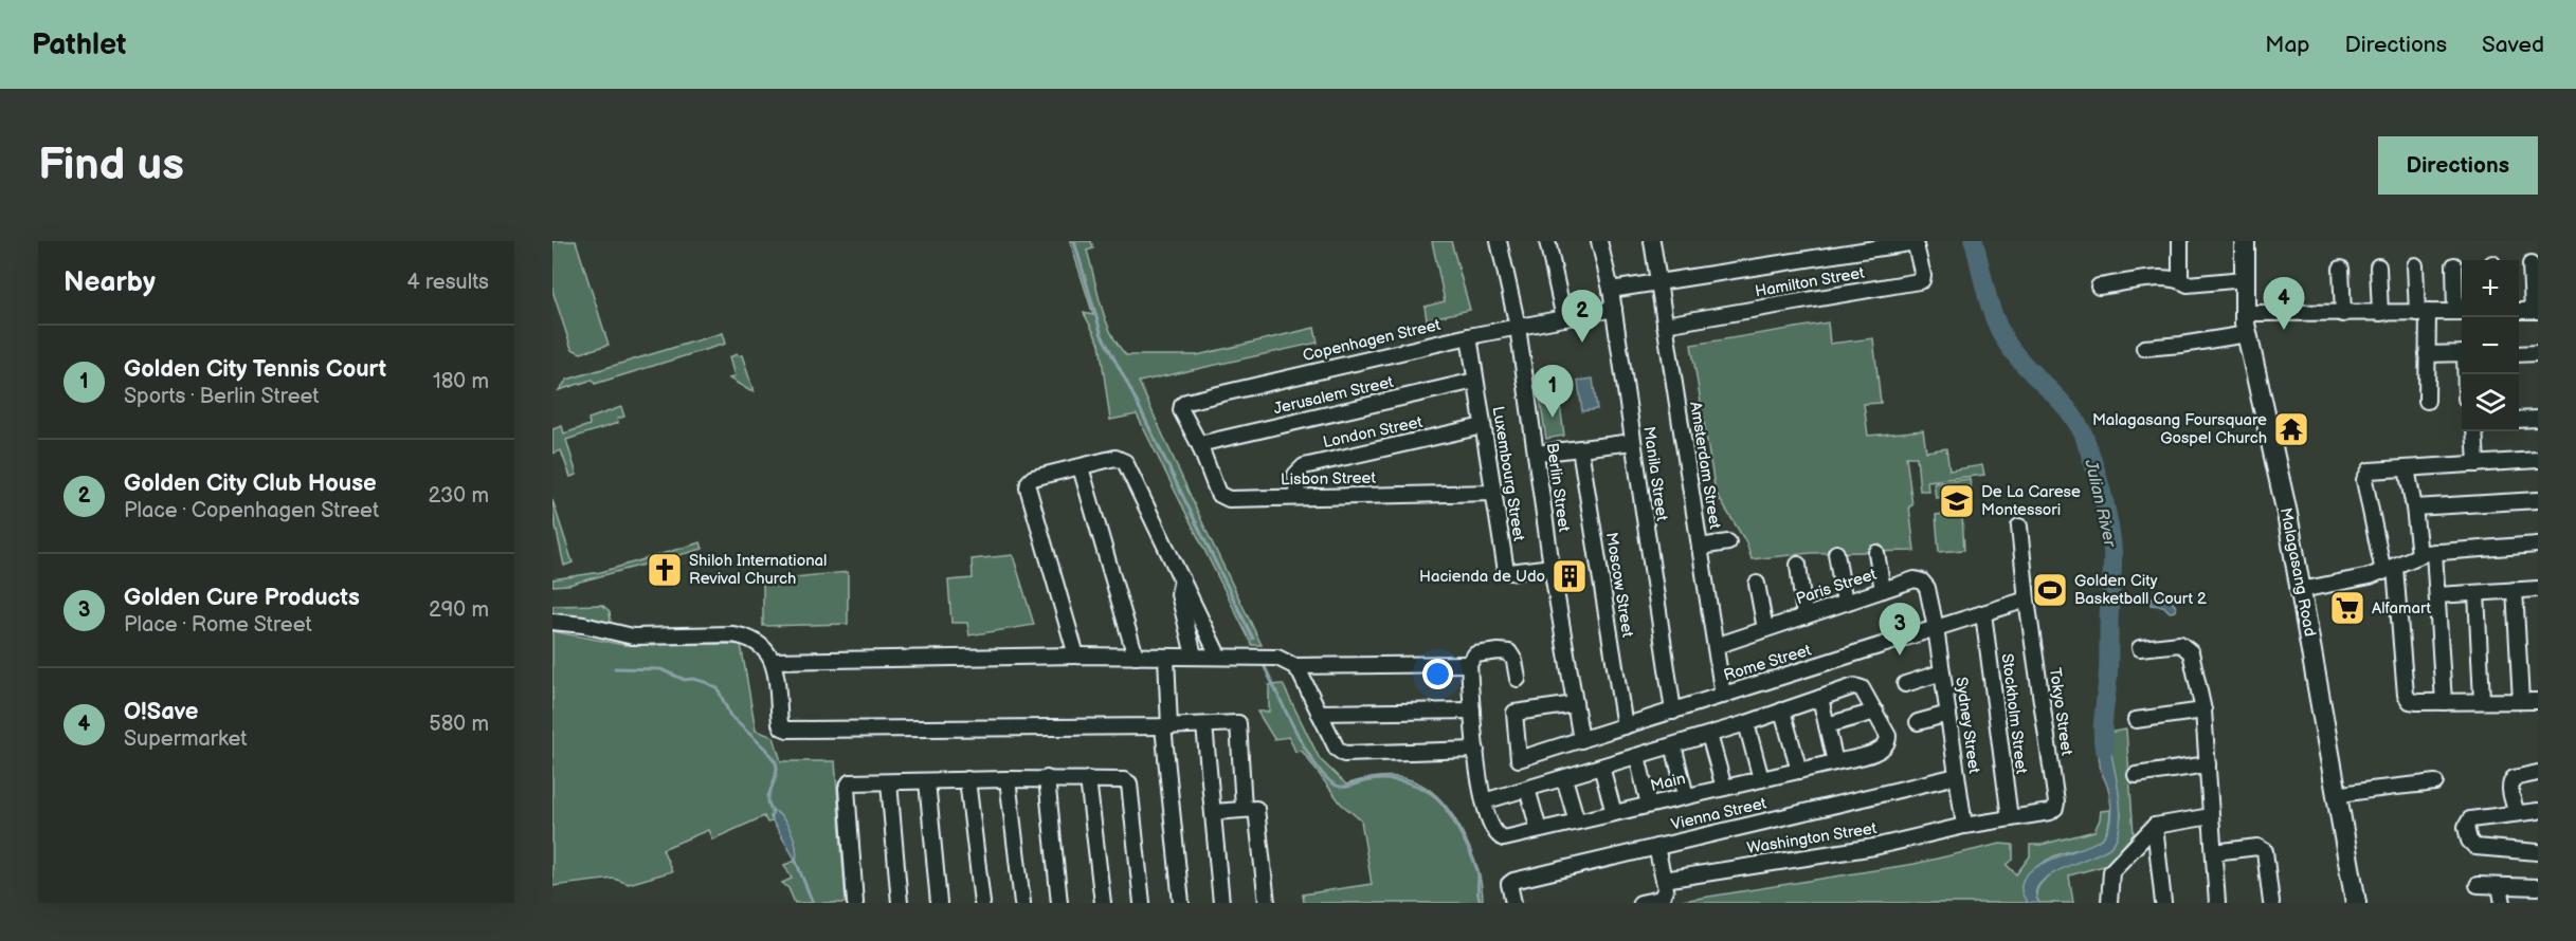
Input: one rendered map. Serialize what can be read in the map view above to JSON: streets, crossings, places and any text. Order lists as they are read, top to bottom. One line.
{"streets":{"main road":["Malagasang Road"],"street":["Hamilton Street","Copenhagen Street","Jerusalem Street","London Street","Amsterdam Street","Luxembourg Street","Manila Street","Lisbon Street","Berlin Street","Moscow Street","Paris Street","Rome Street","Tokyo Street","Stockholm Street","Sydney Street","Main","Vienna Street","Washington Street"]},"crossings":[["Hamilton Street","Amsterdam Street"],["Copenhagen Street","Jerusalem Street"],["Copenhagen Street","Luxembourg Street"],["Copenhagen Street","Manila Street"],["Copenhagen Street","Lisbon Street"],["Copenhagen Street","Berlin Street"],["Jerusalem Street","Luxembourg Street"],["Jerusalem Street","Lisbon Street"],["London Street","Luxembourg Street"],["London Street","Lisbon Street"],["Amsterdam Street","Paris Street"],["Amsterdam Street","Rome Street"],["Luxembourg Street","Lisbon Street"],["Luxembourg Street","Berlin Street"],["Manila Street","Rome Street"],["Berlin Street","Rome Street"],["Moscow Street","Rome Street"],["Paris Street","Rome Street"],["Paris Street","Sydney Street"],["Rome Street","Tokyo Street"],["Rome Street","Stockholm Street"],["Rome Street","Sydney Street"],["Tokyo Street","Stockholm Street"],["Tokyo Street","Sydney Street"],["Tokyo Street","Washington Street"],["Sydney Street","Vienna Street"],["Sydney Street","Washington Street"]],"water":["Julian River"],"places":{"temple":["Malagasang Foursquare Gospel Church"],"school or university":["De La Carese Montessori"],"church":["Shiloh International Revival Church"],"building":["Hacienda de Udo"],"sports":["Golden City Basketball Court 2"],"supermarket":["Alfamart"]},"page":{"header":"Pathlet","nav":["Map","Directions","Saved"],"buttons":"Directions","title":"Find us","heading":["Nearby","4 results"],"map_buttons":["+","−"],"pins":["4","2","1","3"],"list":[{"mark":"1","name":"Golden City Tennis Court","note":"Sports · Berlin Street","value":"180 m"},{"mark":"2","name":"Golden City Club House","note":"Place · Copenhagen Street","value":"230 m"},{"mark":"3","name":"Golden Cure Products","note":"Place · Rome Street","value":"290 m"},{"mark":"4","name":"O!Save","note":"Supermarket","value":"580 m"}]}}
